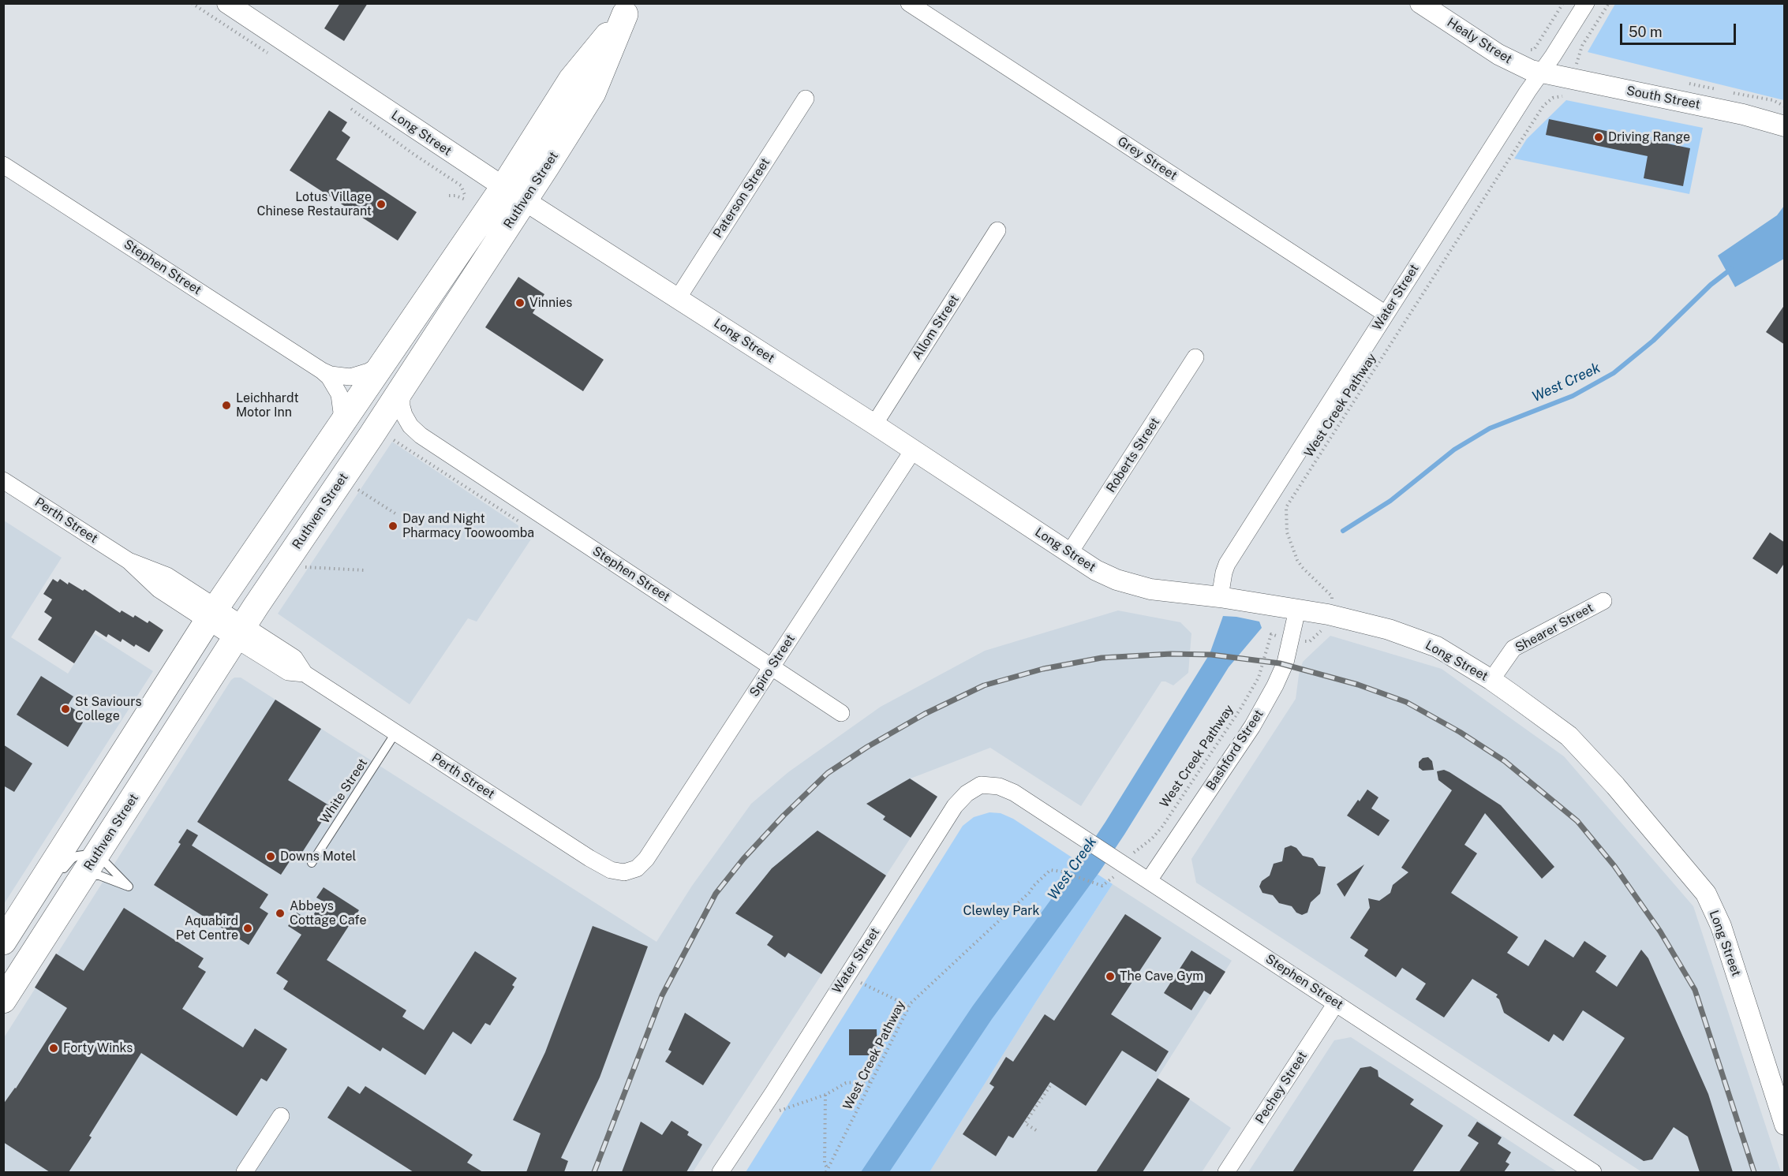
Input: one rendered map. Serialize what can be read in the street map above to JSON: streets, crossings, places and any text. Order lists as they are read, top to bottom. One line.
{"streets":{"highway":["Ruthven Street"],"street":["Healy Street","South Street","Long Street","Grey Street","Paterson Street","Stephen Street","Water Street","Allom Street","Roberts Street","Perth Street","Shearer Street","Spiro Street","Bashford Street","Pechey Street"],"lane":["White Street"],"path":["West Creek Pathway"]},"crossings":[["Healy Street","South Street"],["Healy Street","Water Street"],["South Street","Water Street"],["Long Street","Ruthven Street"],["Long Street","Paterson Street"],["Long Street","Water Street"],["Long Street","Allom Street"],["Long Street","Roberts Street"],["Long Street","Shearer Street"],["Long Street","Spiro Street"],["Long Street","Bashford Street"],["Grey Street","Water Street"],["Ruthven Street","Stephen Street"],["Ruthven Street","Perth Street"],["Stephen Street","Water Street"],["Stephen Street","Spiro Street"],["Stephen Street","Bashford Street"],["Stephen Street","Pechey Street"],["Perth Street","Spiro Street"],["Perth Street","White Street"]],"water":["West Creek"],"parks":["Clewley Park"],"places":["Driving Range","Lotus Village Chinese Restaurant","Vinnies","Leichhardt Motor Inn","Day and Night Pharmacy Toowoomba","St Saviours College","Downs Motel","Abbeys Cottage Cafe","Aquabird Pet Centre","The Cave Gym","Forty Winks"],"scale_bar":"50 m"}
